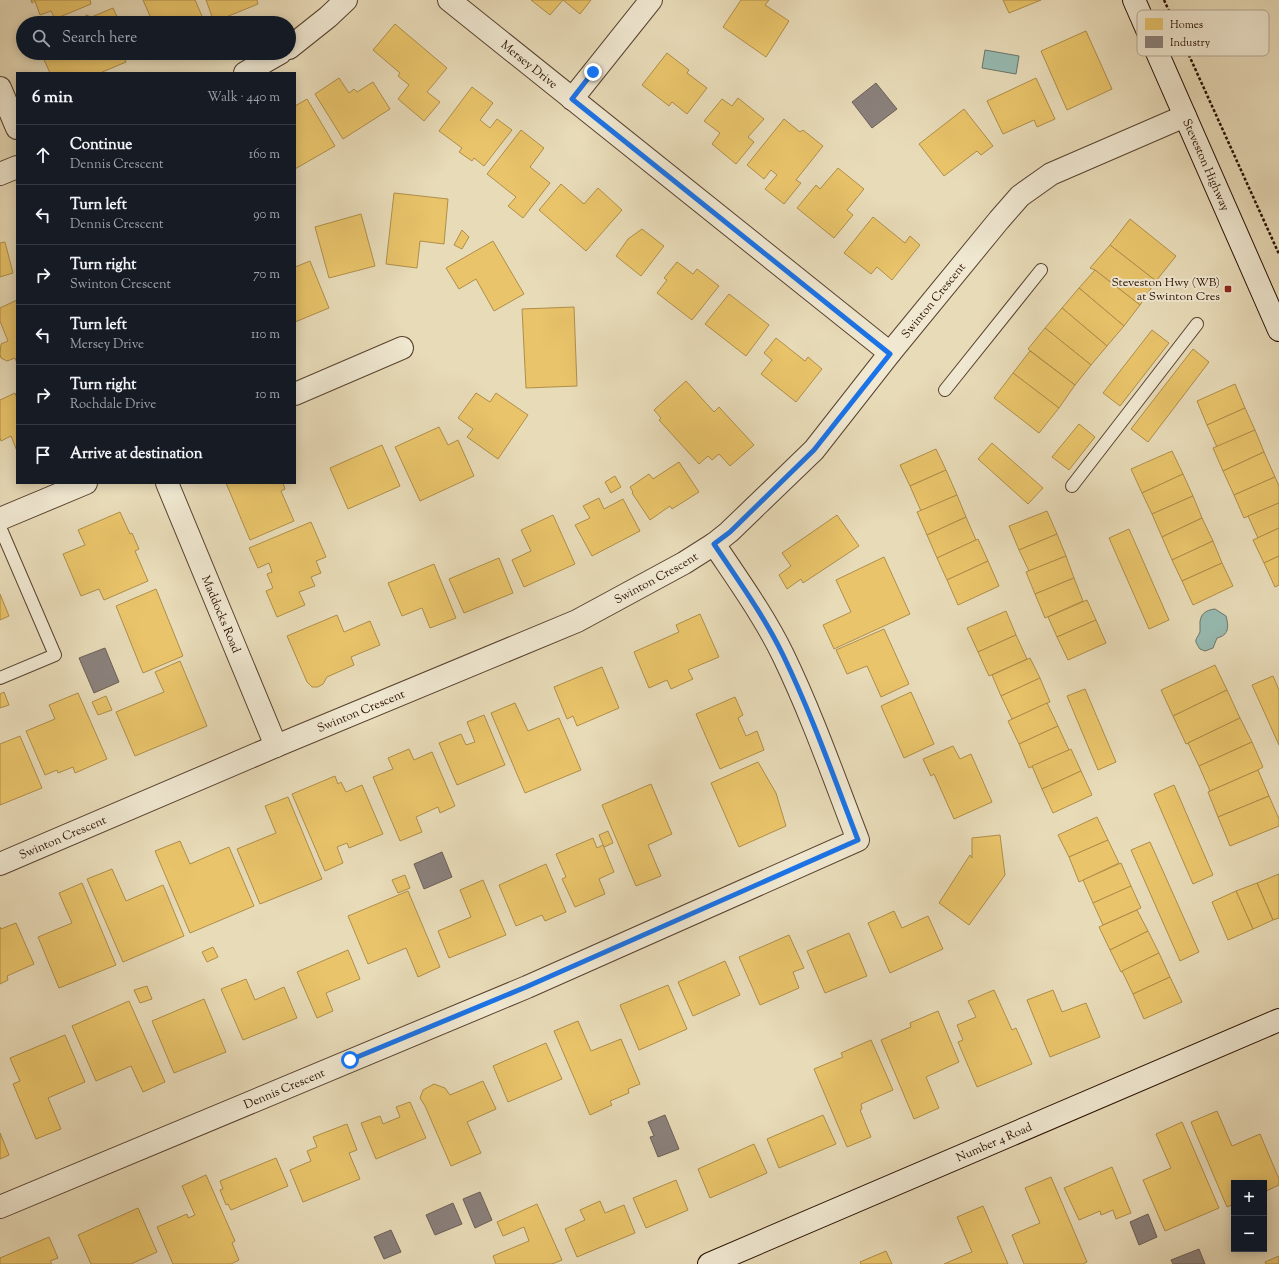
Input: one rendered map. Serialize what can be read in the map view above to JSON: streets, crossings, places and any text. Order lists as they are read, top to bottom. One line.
{"streets":{"street":["Mersey Drive","Steveston Highway","Swinton Crescent","Maddocks Road","Dennis Crescent","Number 4 Road"]},"crossings":[["Mersey Drive","Swinton Crescent"],["Steveston Highway","Swinton Crescent"],["Swinton Crescent","Maddocks Road"],["Swinton Crescent","Dennis Crescent"]],"places":{"transit":["Steveston Hwy (WB) at Swinton Cres"]},"legend":["Homes","Industry"],"page":{"search":"Search here","heading":["6 min","Walk · 440 m"],"list":[["Continue","Dennis Crescent","160 m"],["Turn left","Dennis Crescent","90 m"],["Turn right","Swinton Crescent","70 m"],["Turn left","Mersey Drive","110 m"],["Turn right","Rochdale Drive","10 m"],"Arrive at destination"],"map_buttons":["+","−"]}}
